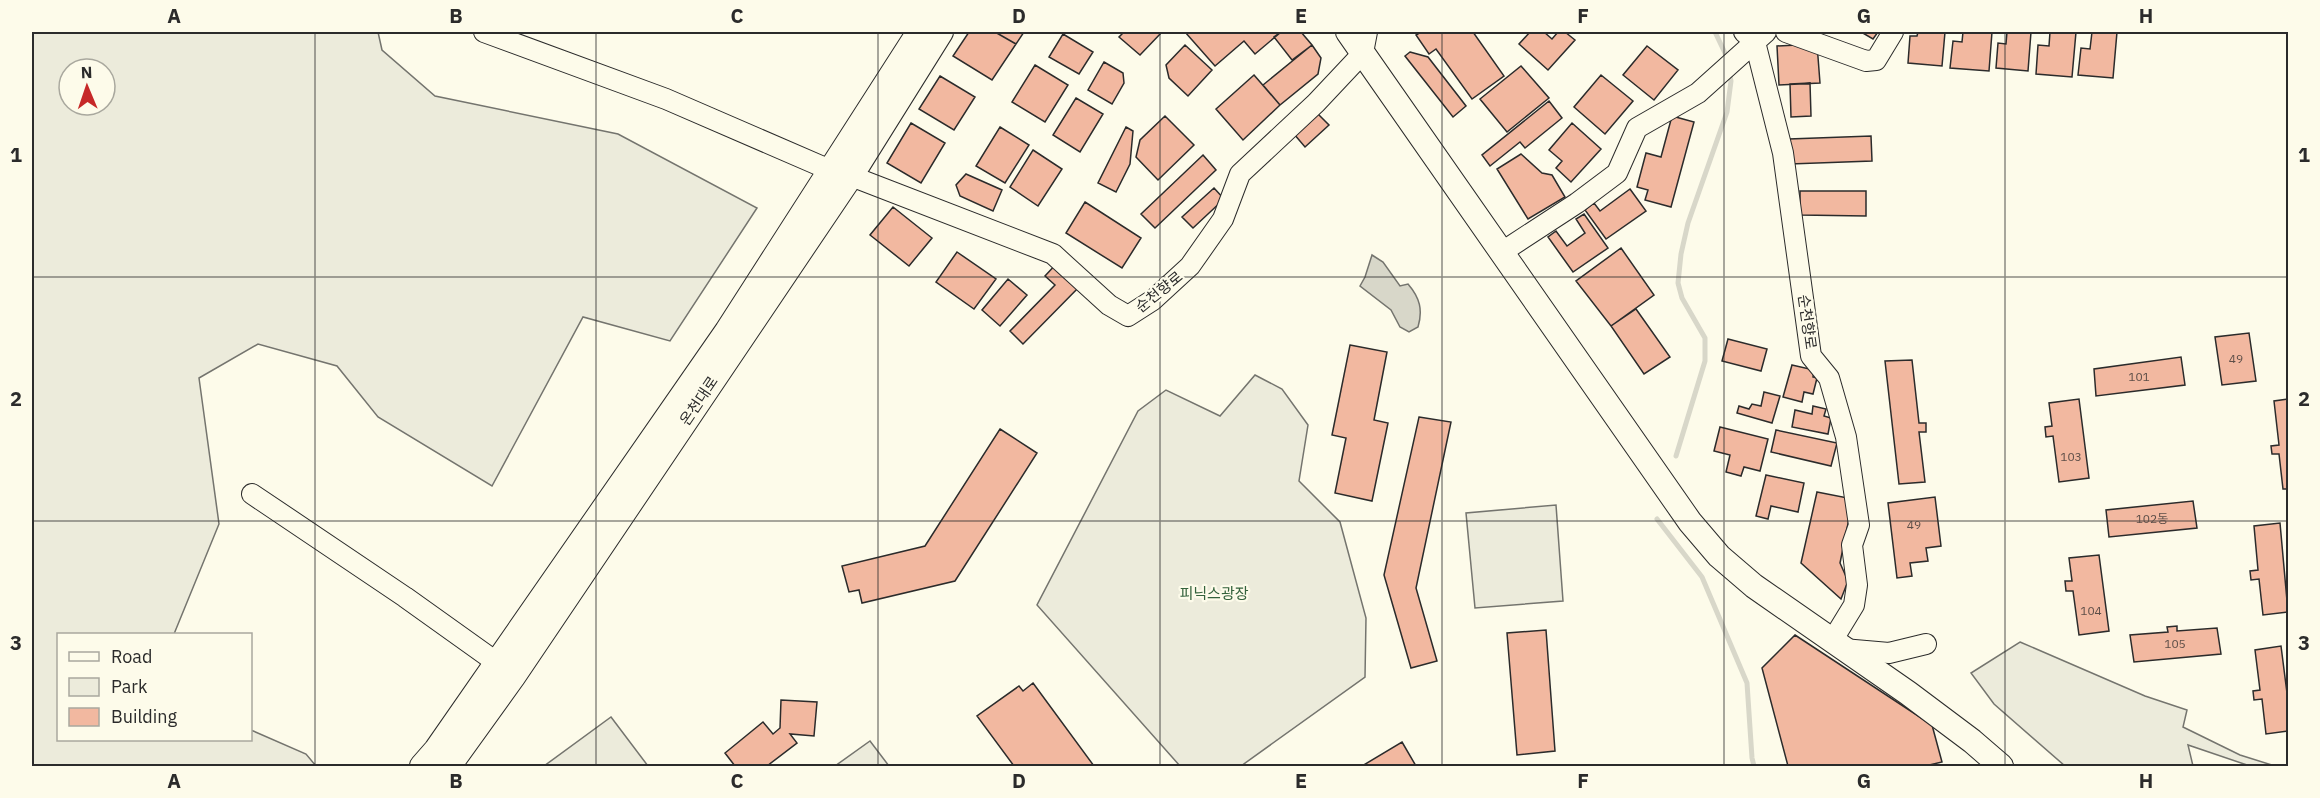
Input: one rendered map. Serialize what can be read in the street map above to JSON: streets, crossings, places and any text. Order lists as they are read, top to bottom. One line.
{"streets":{"main road":["온천대로"],"street":["순천향로"]},"crossings":[["순천향로","온천대로"]],"parks":["피닉스광장"],"house_numbers":["49","101","103","102동","49","104","105"],"legend":["Road","Park","Building"],"north":"top","grid":{"columns":["A","B","C","D","E","F","G","H"],"rows":["1","2","3"]}}
